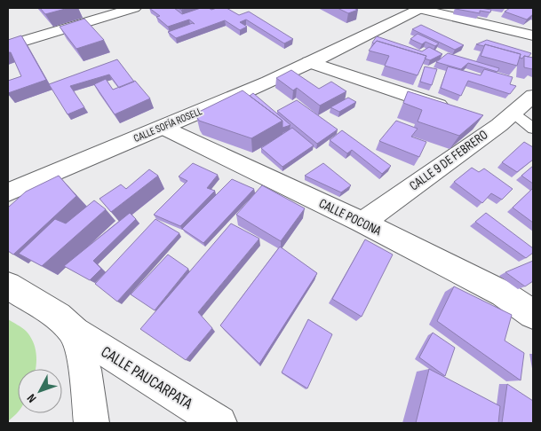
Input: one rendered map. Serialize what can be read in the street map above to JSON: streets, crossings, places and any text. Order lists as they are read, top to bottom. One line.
{"streets":{"street":["CALLE SOFÍA ROSELL","CALLE 9 DE FEBRERO","CALLE POCONA","CALLE PAUCARPATA"]},"crossings":[["CALLE SOFÍA ROSELL","CALLE POCONA"],["CALLE 9 DE FEBRERO","CALLE POCONA"]],"north":"bottom left"}
